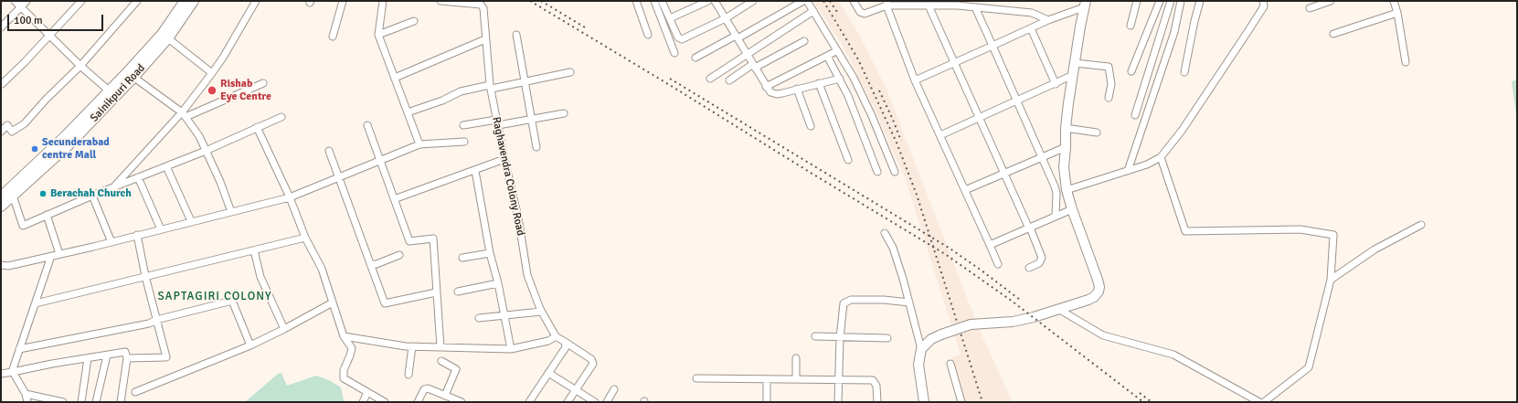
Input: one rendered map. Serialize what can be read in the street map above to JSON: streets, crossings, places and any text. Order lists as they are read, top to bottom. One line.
{"streets":{"main road":["Sainikpuri Road"],"street":["Raghavendra Colony Road"]},"districts":["SAPTAGIRI COLONY"],"places":["Rishab Eye Centre","Secunderabad centre Mall","Berachah Church"],"scale_bar":"100 m"}
